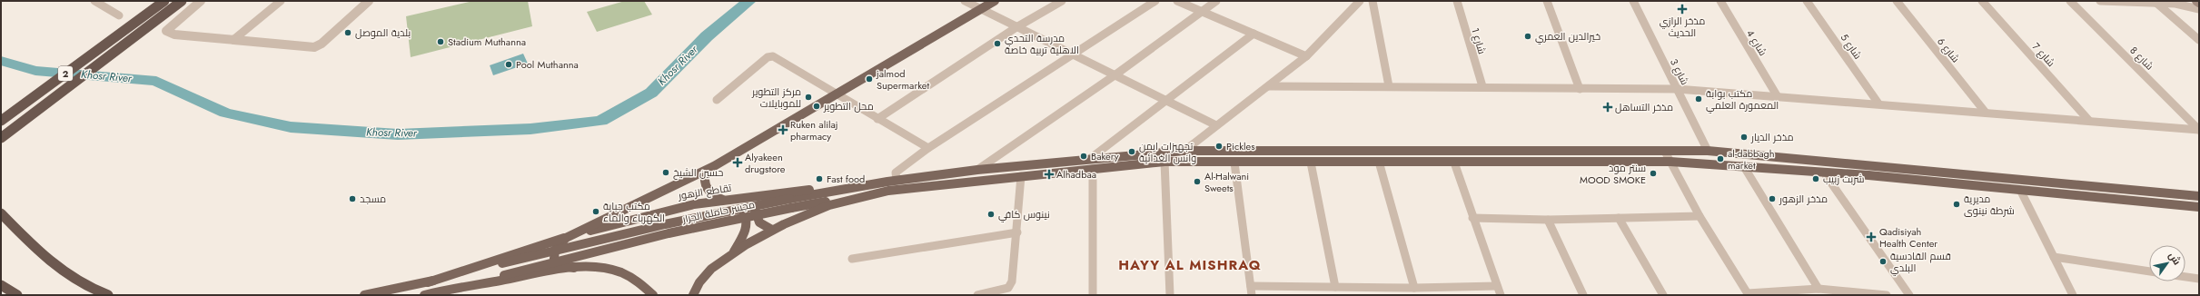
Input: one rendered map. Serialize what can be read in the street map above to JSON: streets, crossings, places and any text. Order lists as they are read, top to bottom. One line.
{"streets":{"highway":["2"],"main road":["تقاطع الزهور","مجسر حاملة الجرار"],"street":["شارع 1","شارع 4","شارع 5","شارع 6","شارع 7","شارع 8","شارع 3"]},"crossings":[["تقاطع الزهور","مجسر حاملة الجرار"]],"districts":["HAYY AL MISHRAQ"],"water":["Khosr River"],"places":{"health":["مذخر الرازي الحديث","مذخر التساهل","Ruken alilaj pharmacy","Alyakeen drugstore","Alhadbaa","Qadisiyah Health Center"],"other":["بلدية الموصل","خيرالدين العمري","Stadium Muthanna","مدرسة التحدي الاهلية تربية خاصة","Pool Muthanna","jalmod Supermarket","مركز التطوير للموبايلات","مكتب بوابة المعمورة العلمي","محل التطوير","مذخر الديار","Pickles","تجهيزات ايمن وانس الغذائية","Bakery","al-dabbagh market","حسين الشيخ","سنتر مود MOOD SMOKE","Fast food","شربت زبيب","Al-Halwani Sweets","مسجد","مذخر الزهور","مديرية شرطة نينوى","مكتب جباية الكهرباء والماء","نينوس كافي","قسم القادسية البلدي"]},"north":"top right"}
